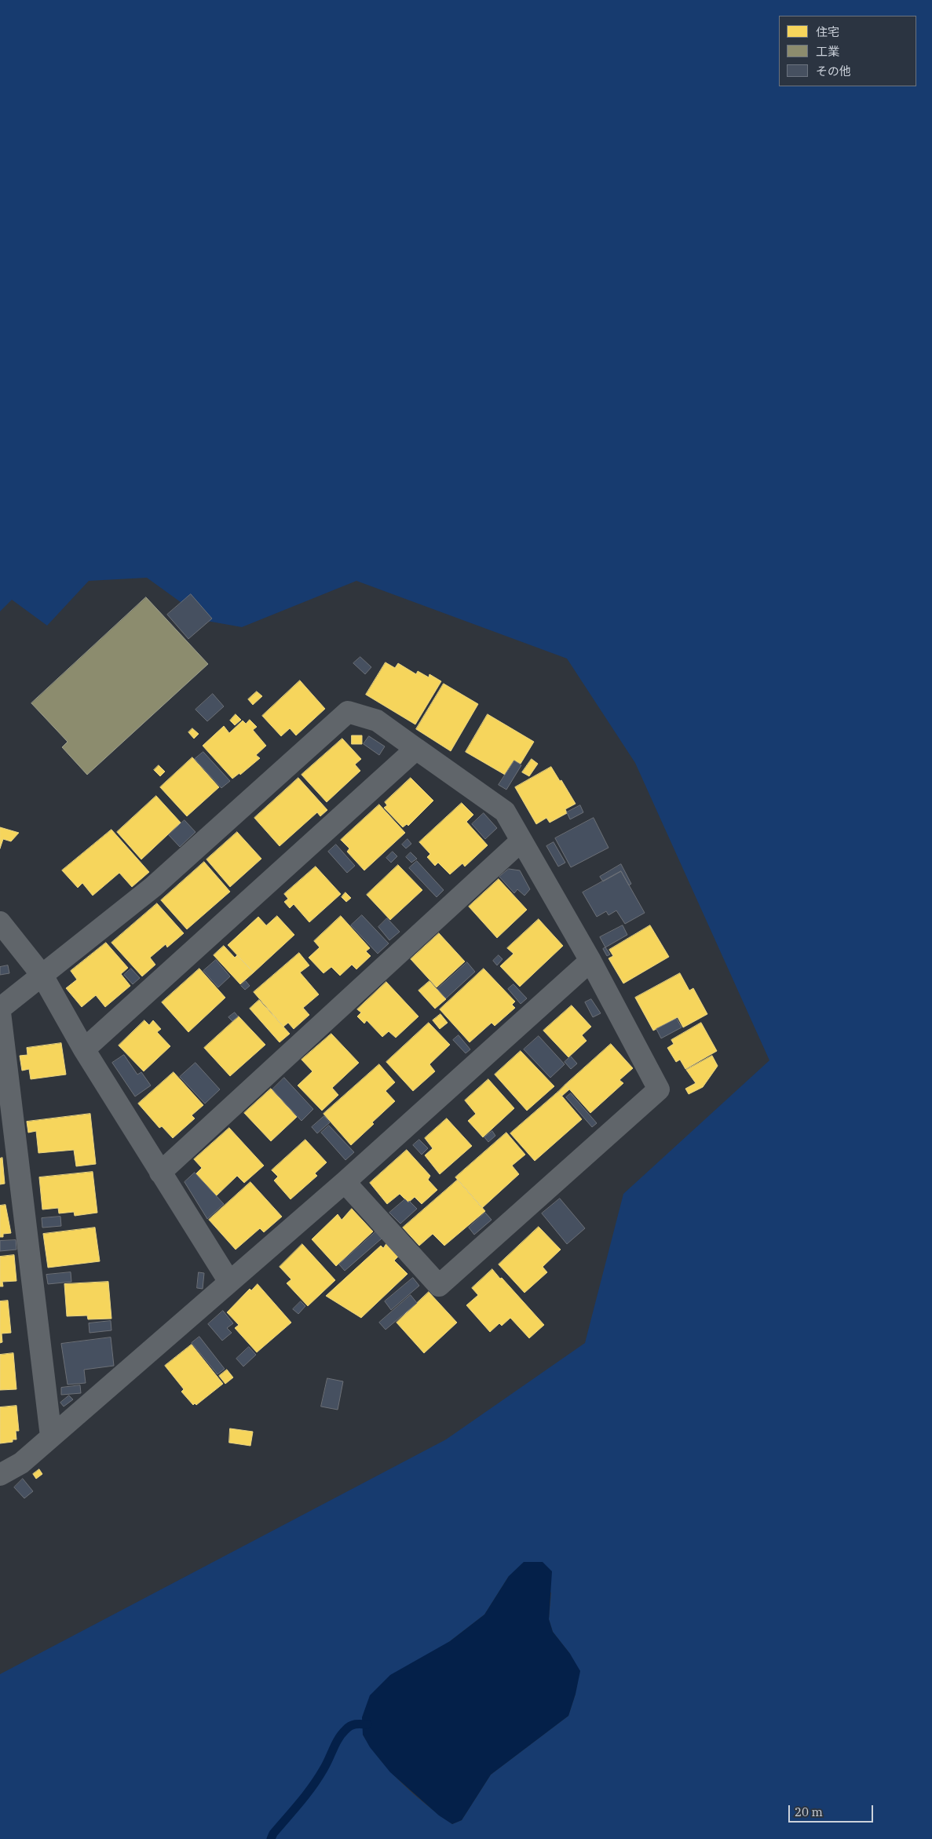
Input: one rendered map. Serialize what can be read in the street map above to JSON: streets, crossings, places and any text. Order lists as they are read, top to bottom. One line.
{"legend":["住宅","工業","その他"],"scale_bar":"20 m"}
